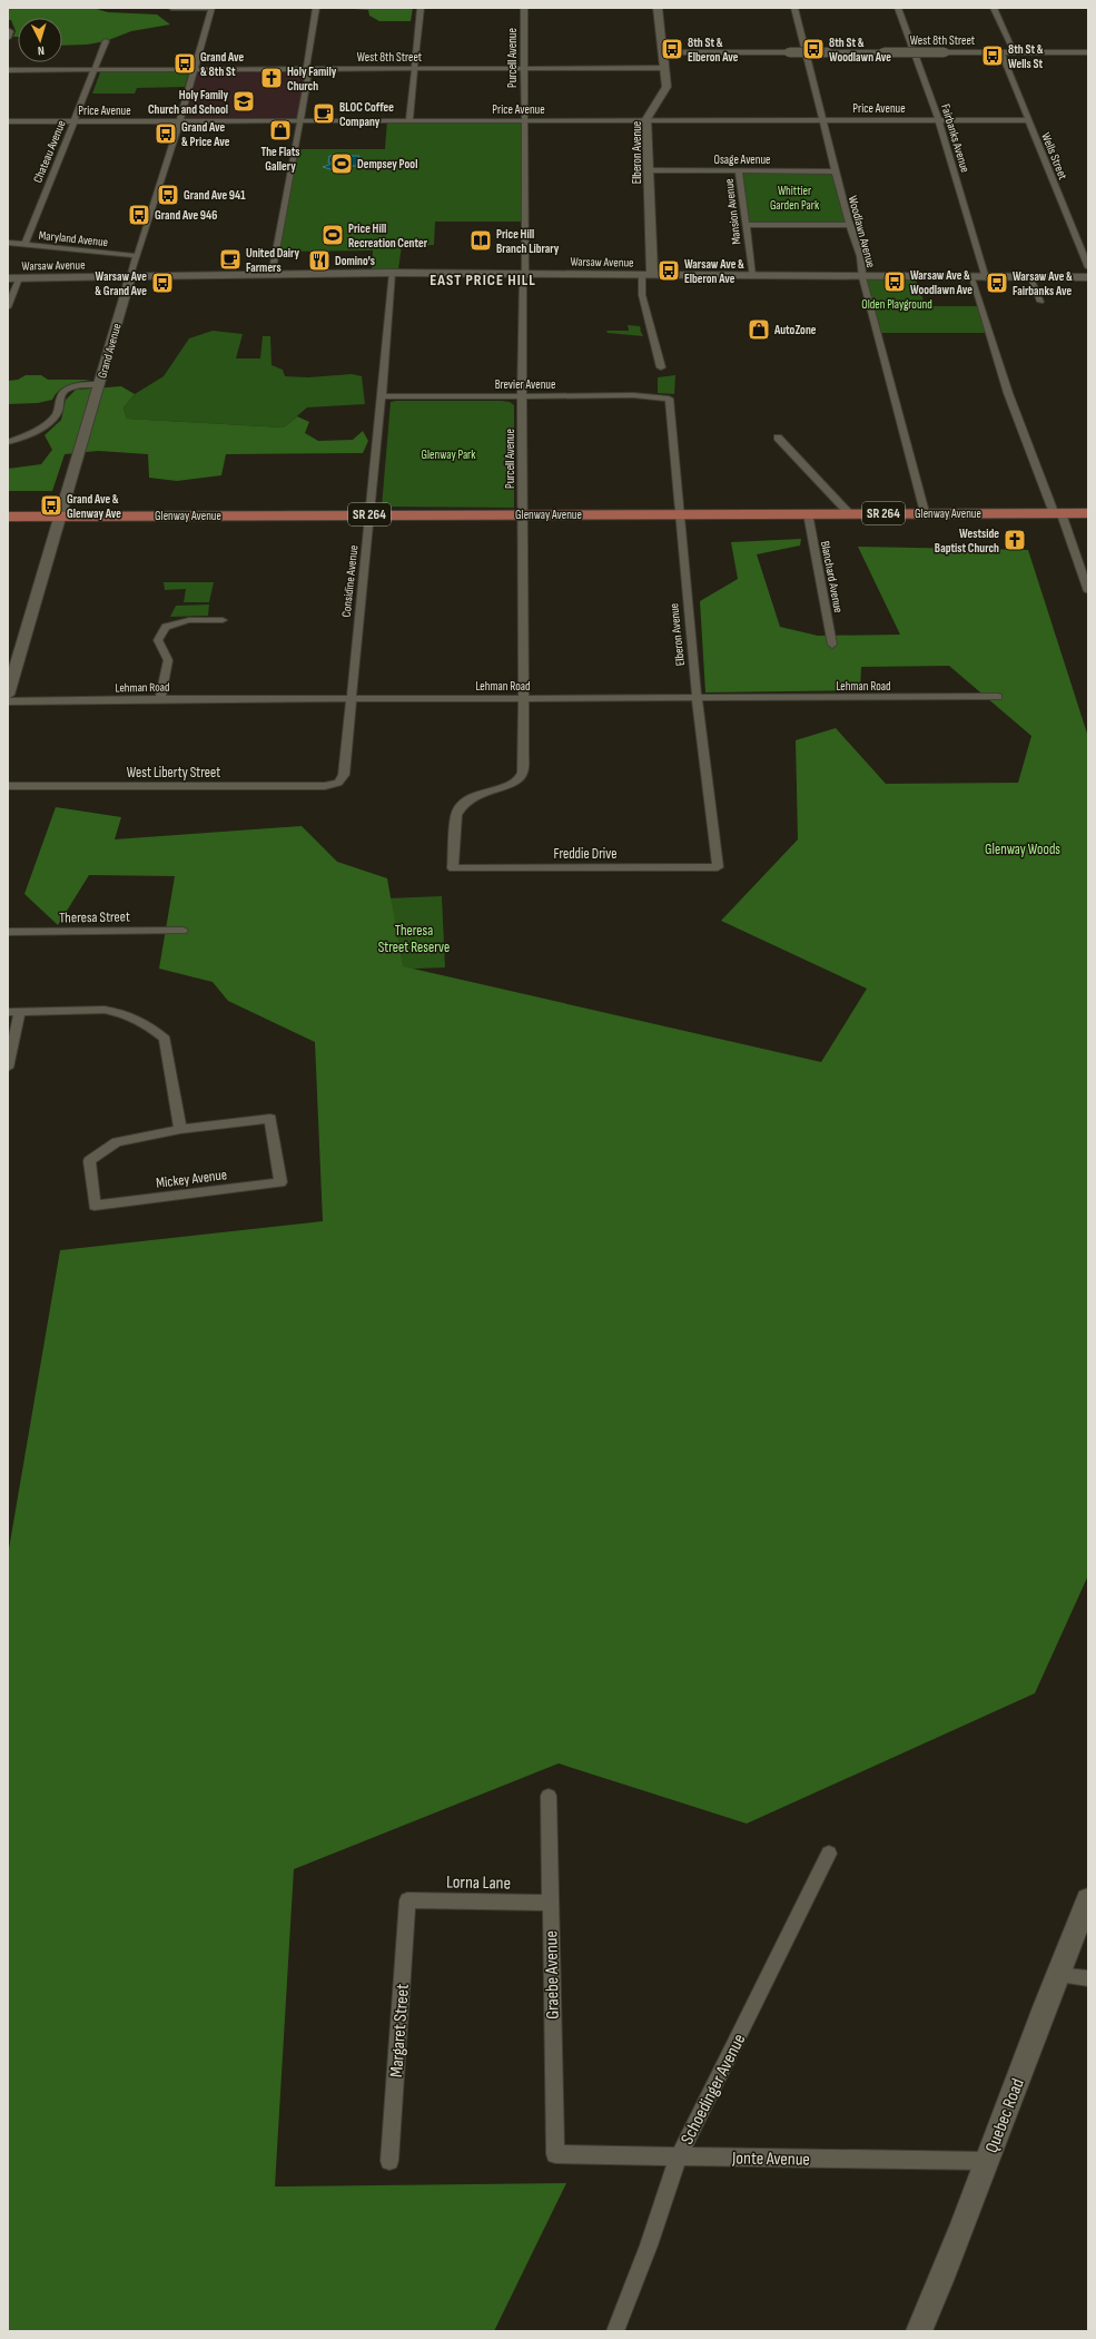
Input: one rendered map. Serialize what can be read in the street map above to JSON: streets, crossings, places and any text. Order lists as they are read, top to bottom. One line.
{"streets":{"main road":["SR 264","Glenway Avenue"],"street":["West 8th Street","Purcell Avenue","Price Avenue","Fairbanks Avenue","Chateau Avenue","Elberon Avenue","Wells Street","Osage Avenue","Mansion Avenue","Woodlawn Avenue","Maryland Avenue","Warsaw Avenue","Grand Avenue","Brevier Avenue","Blanchard Avenue","Considine Avenue","Lehman Road","West Liberty Street","Freddie Drive","Theresa Street","Mickey Avenue","Lorna Lane","Graebe Avenue","Margaret Street","Schoedinger Avenue","Quebec Road","Jonte Avenue"]},"crossings":[["West 8th Street","Purcell Avenue"],["West 8th Street","Chateau Avenue"],["West 8th Street","Elberon Avenue"],["West 8th Street","Wells Street"],["West 8th Street","Grand Avenue"],["Purcell Avenue","Price Avenue"],["Purcell Avenue","Warsaw Avenue"],["Purcell Avenue","Brevier Avenue"],["Purcell Avenue","Glenway Avenue"],["Purcell Avenue","Lehman Road"],["Purcell Avenue","Freddie Drive"],["Price Avenue","Fairbanks Avenue"],["Price Avenue","Chateau Avenue"],["Price Avenue","Elberon Avenue"],["Price Avenue","Wells Street"],["Price Avenue","Woodlawn Avenue"],["Price Avenue","Grand Avenue"],["Fairbanks Avenue","Warsaw Avenue"],["Chateau Avenue","Maryland Avenue"],["Elberon Avenue","Osage Avenue"],["Elberon Avenue","Warsaw Avenue"],["Elberon Avenue","Brevier Avenue"],["Elberon Avenue","Glenway Avenue"],["Elberon Avenue","Lehman Road"],["Elberon Avenue","Freddie Drive"],["Osage Avenue","Mansion Avenue"],["Osage Avenue","Woodlawn Avenue"],["Mansion Avenue","Warsaw Avenue"],["Woodlawn Avenue","Warsaw Avenue"],["Woodlawn Avenue","Glenway Avenue"],["Maryland Avenue","Grand Avenue"],["Warsaw Avenue","Grand Avenue"],["Warsaw Avenue","Considine Avenue"],["Grand Avenue","Glenway Avenue"],["Brevier Avenue","Considine Avenue"],["Glenway Avenue","Blanchard Avenue"],["Glenway Avenue","Considine Avenue"],["Considine Avenue","Lehman Road"],["Considine Avenue","West Liberty Street"],["Lorna Lane","Graebe Avenue"],["Lorna Lane","Margaret Street"],["Graebe Avenue","Jonte Avenue"],["Schoedinger Avenue","Jonte Avenue"],["Quebec Road","Jonte Avenue"]],"districts":["EAST PRICE HILL"],"parks":["Whittier Garden Park","Olden Playground","Glenway Park","Glenway Woods","Theresa Street Reserve"],"places":{"bus stop":["8th St & Elberon Ave","8th St & Woodlawn Ave","8th St & Wells St","Grand Ave & 8th St","Grand Ave & Price Ave","Grand Ave 941","Grand Ave 946","Warsaw Ave & Elberon Ave","Warsaw Ave & Woodlawn Ave","Warsaw Ave & Grand Ave","Warsaw Ave & Fairbanks Ave","Grand Ave & Glenway Ave"],"church":["Holy Family Church","Westside Baptist Church"],"school or university":["Holy Family Church and School"],"cafe":["BLOC Coffee Company","United Dairy Farmers"],"shop":["The Flats Gallery","AutoZone"],"sports":["Dempsey Pool","Price Hill Recreation Center"],"library":["Price Hill Branch Library"],"restaurant":["Domino's"]},"north":"bottom"}
